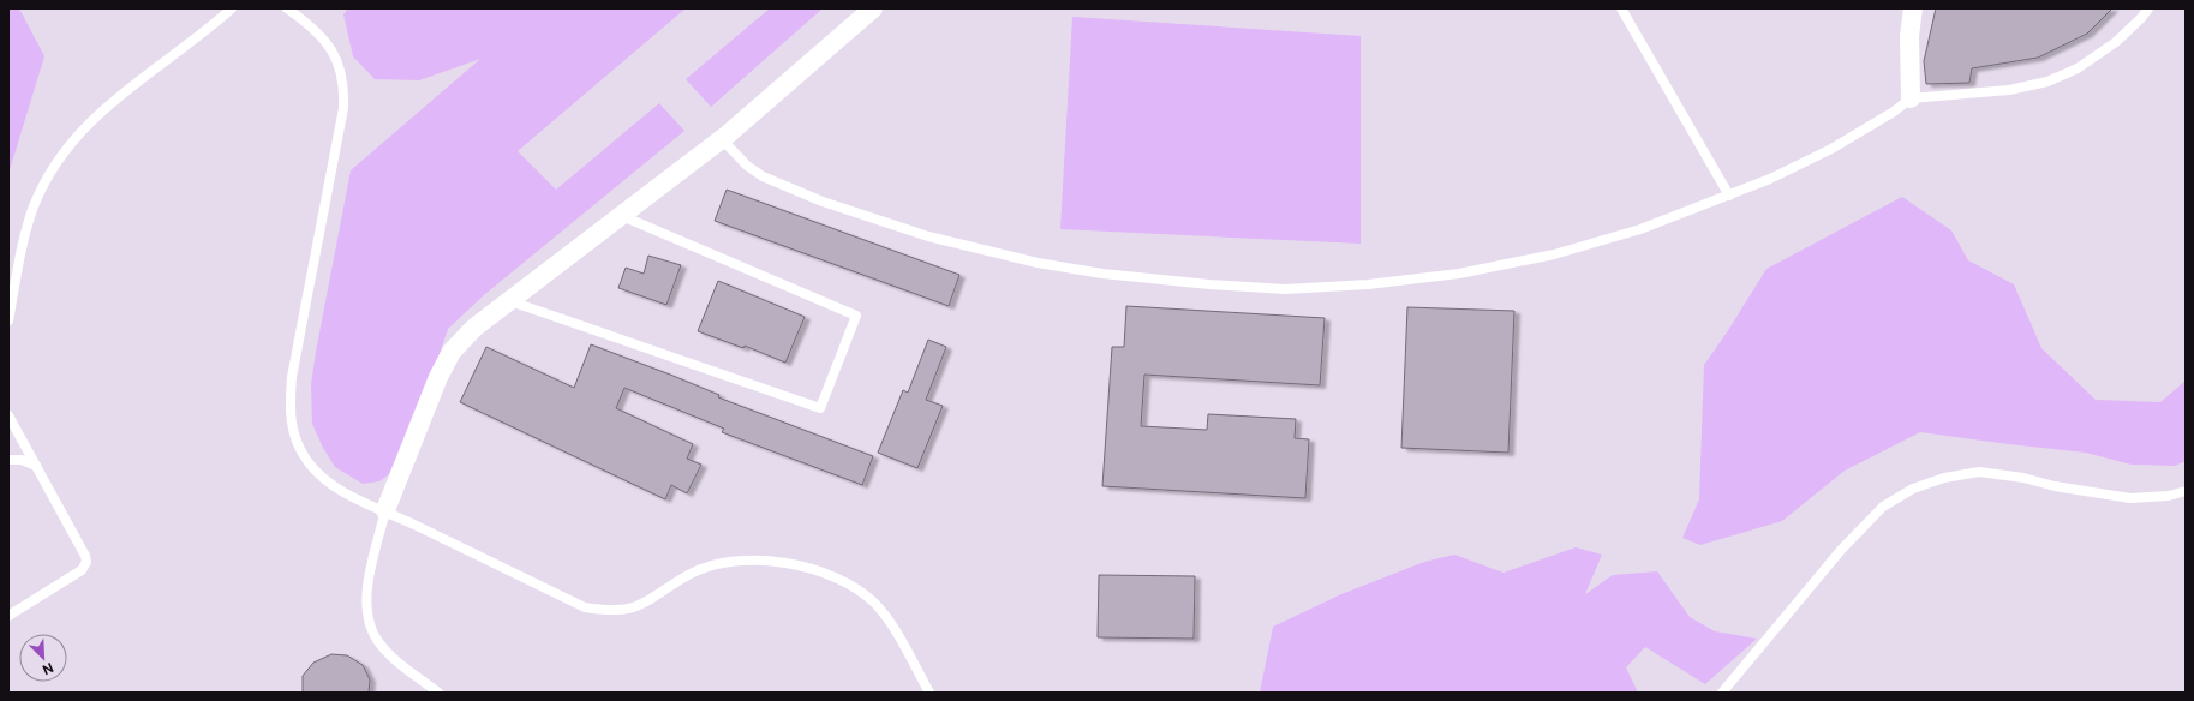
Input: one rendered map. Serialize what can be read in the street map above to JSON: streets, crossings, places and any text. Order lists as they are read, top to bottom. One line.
{"north":"bottom right"}
